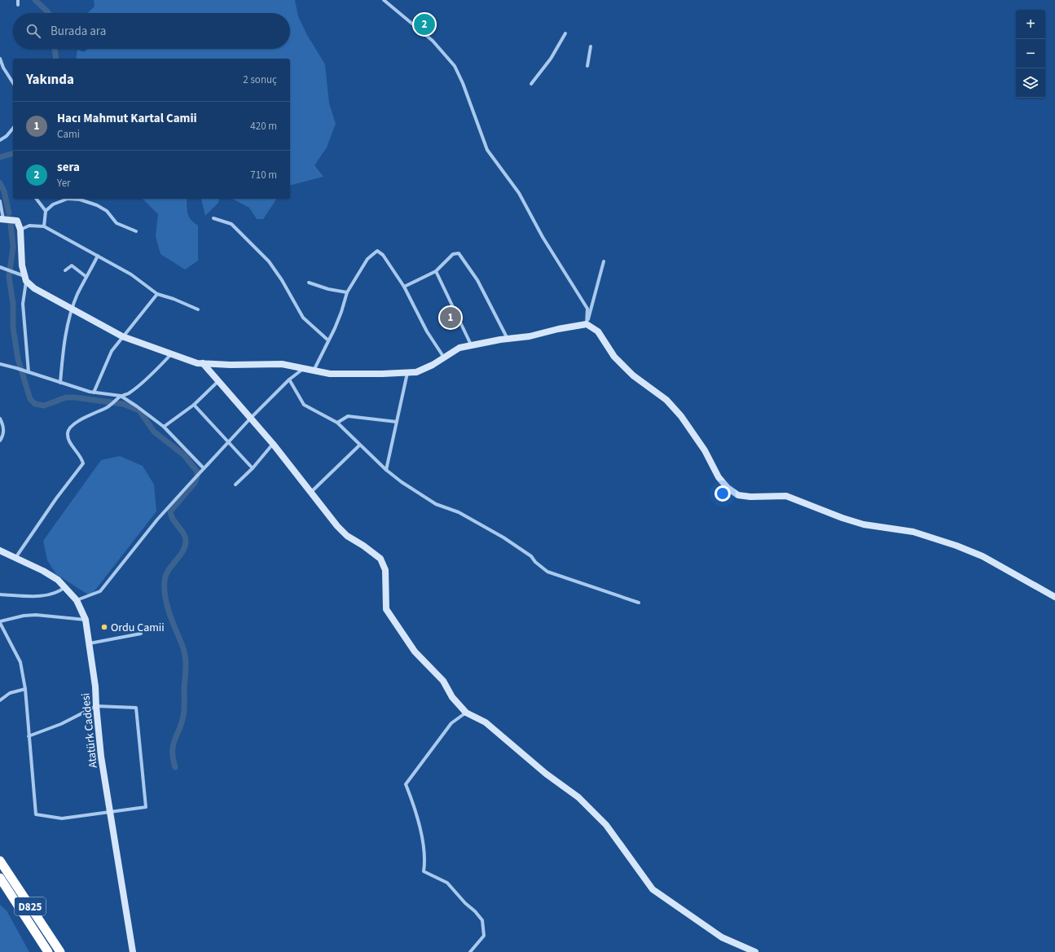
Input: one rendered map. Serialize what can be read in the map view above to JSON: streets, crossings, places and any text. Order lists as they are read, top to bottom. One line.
{"streets":{"highway":["D825"],"street":["Atatürk Caddesi"]},"places":["Ordu Camii"],"page":{"map_buttons":["+","−"],"pins":["2","1"],"search":"Burada ara","heading":["Yakında","2 sonuç"],"list":[{"mark":"1","name":"Hacı Mahmut Kartal Camii","note":"Cami","value":"420 m"},{"mark":"2","name":"sera","note":"Yer","value":"710 m"}]}}
